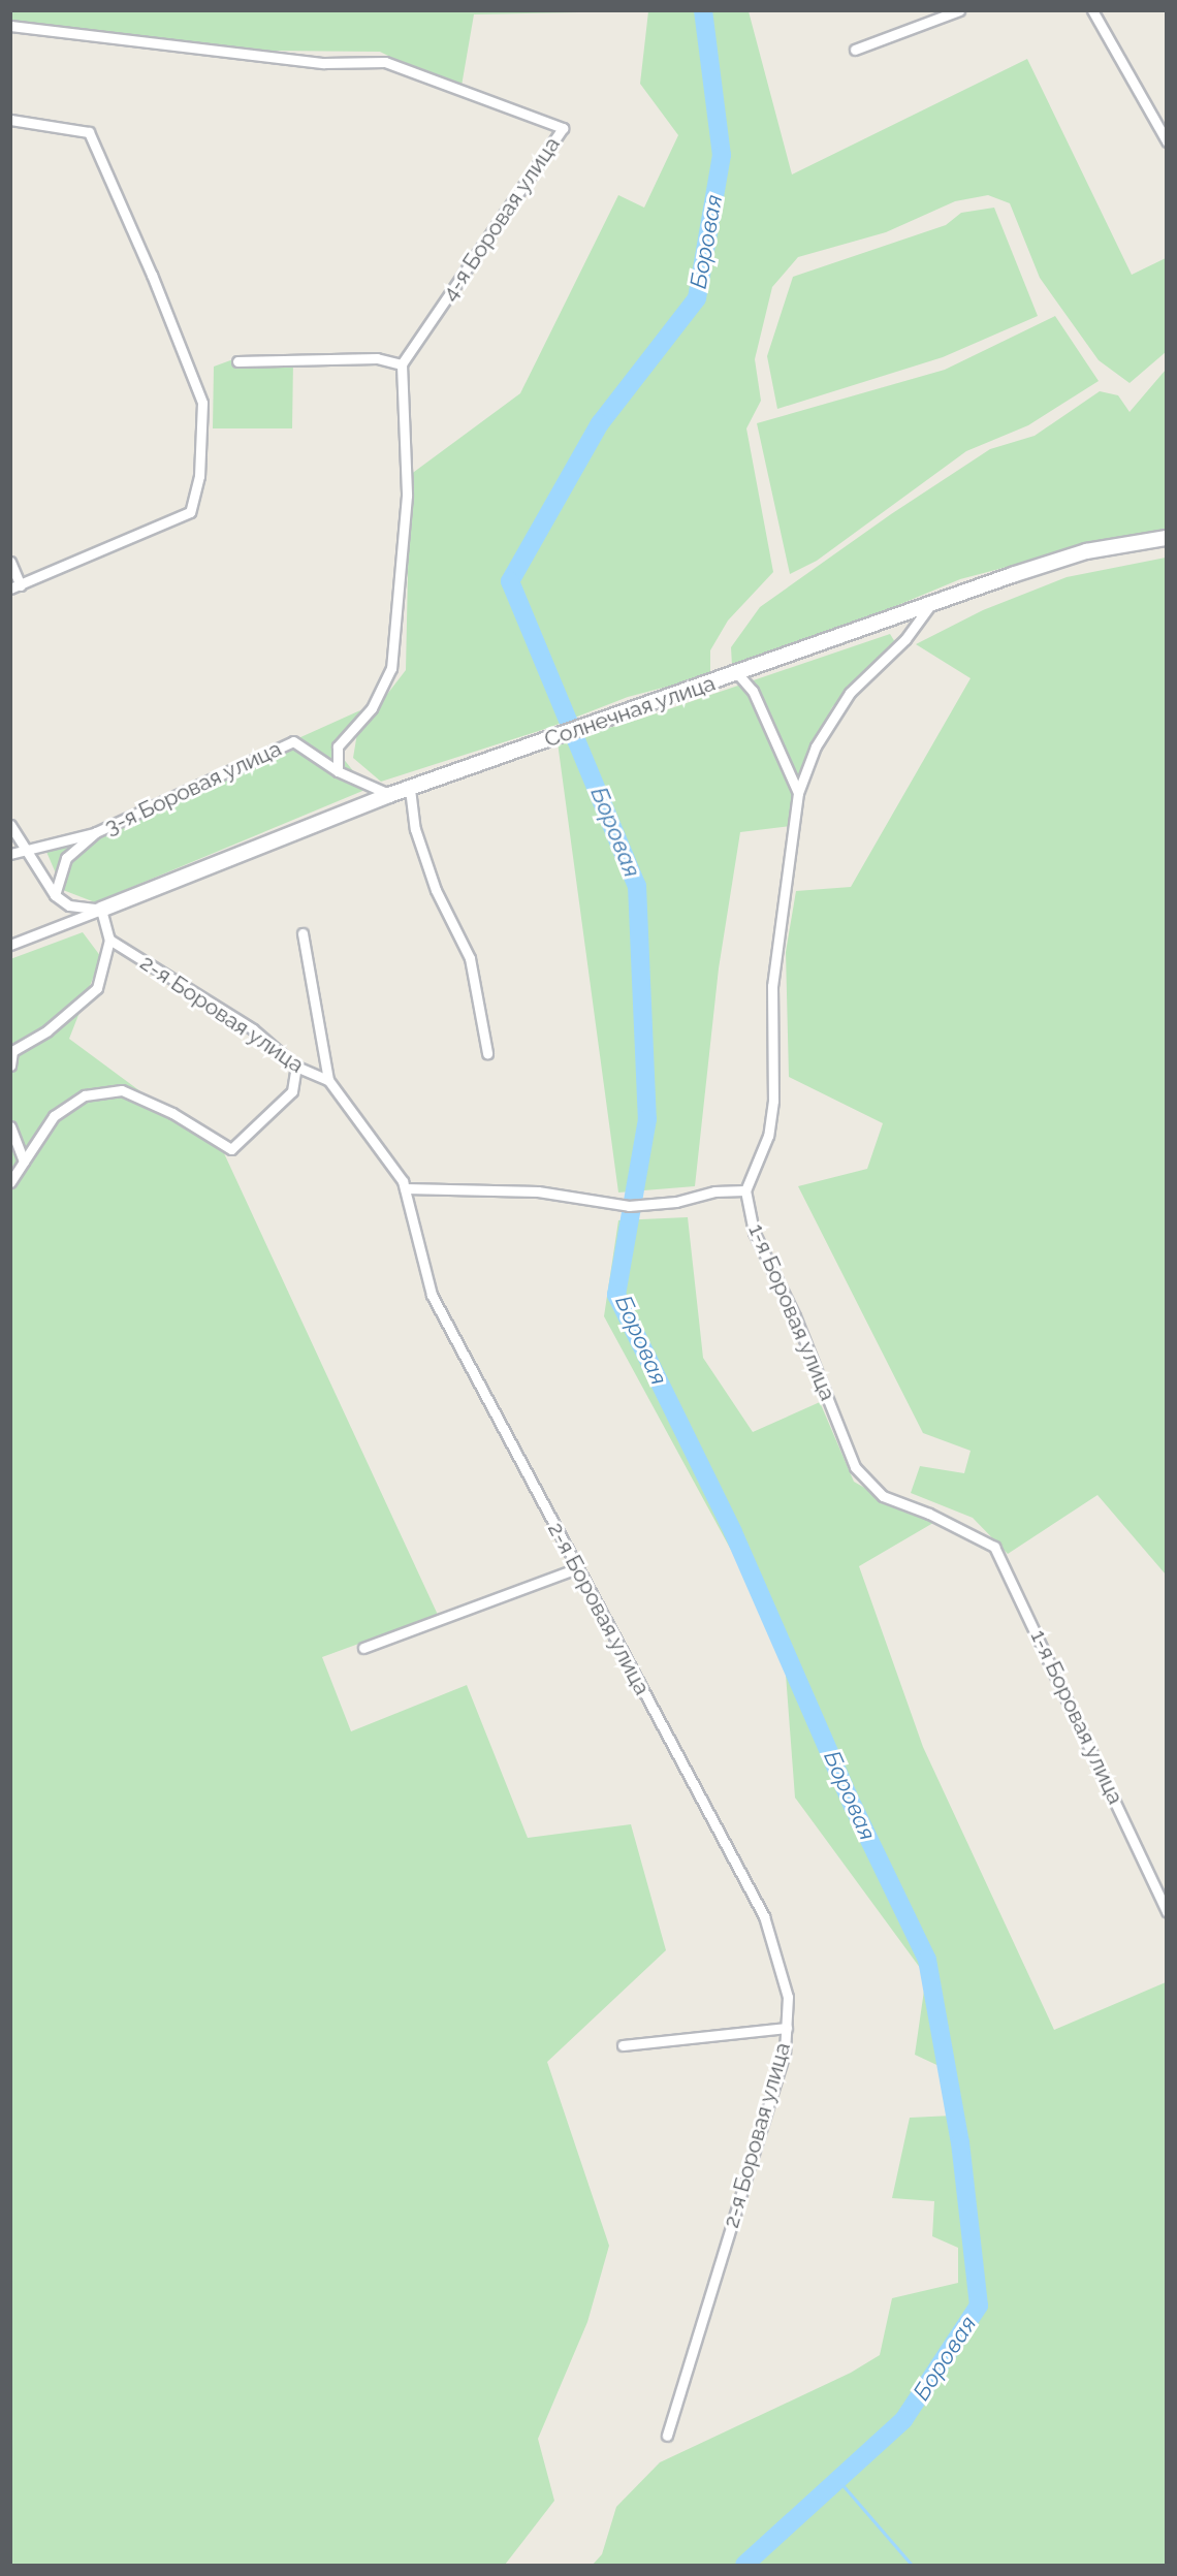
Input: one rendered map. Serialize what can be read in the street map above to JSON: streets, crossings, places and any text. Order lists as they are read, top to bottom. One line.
{"streets":{"street":["4-я Боровая улица","Солнечная улица","3-я Боровая улица","2-я Боровая улица","1-я Боровая улица"]},"crossings":[["Солнечная улица","3-я Боровая улица"]],"water":["Боровая"]}
